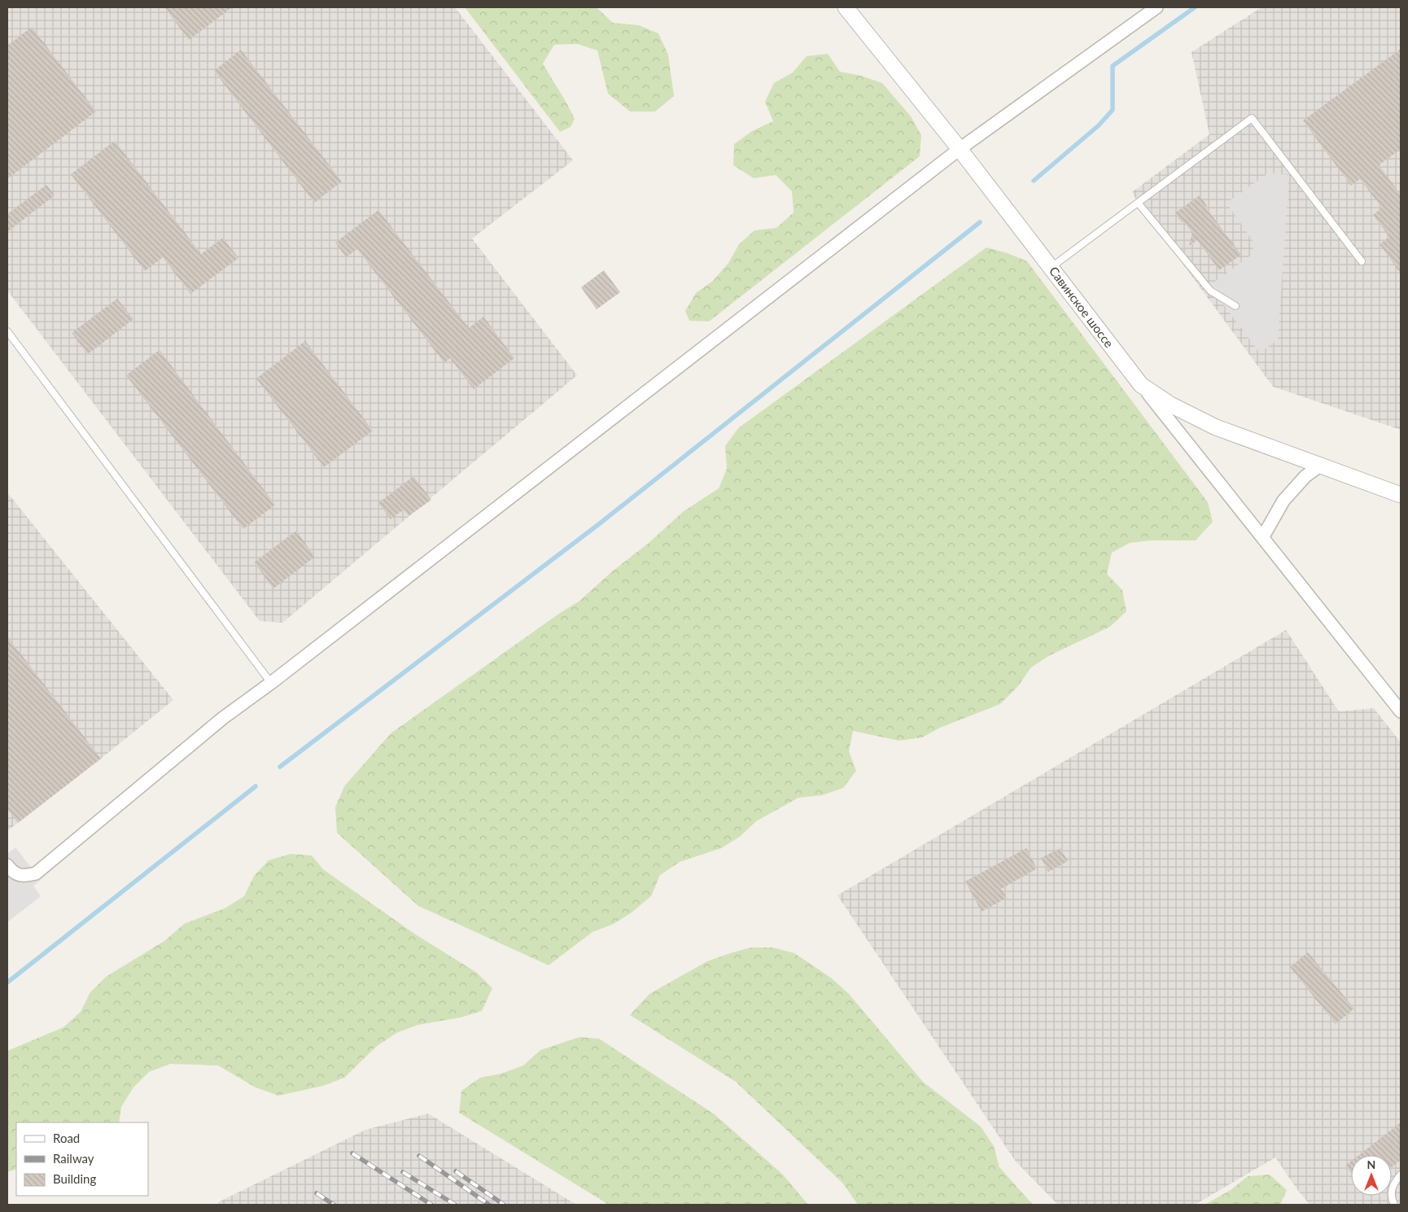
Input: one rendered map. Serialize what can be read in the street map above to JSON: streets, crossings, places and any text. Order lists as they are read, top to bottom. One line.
{"streets":{"street":["Савинское шоссе"]},"legend":["Road","Railway","Building"],"north":"top"}
